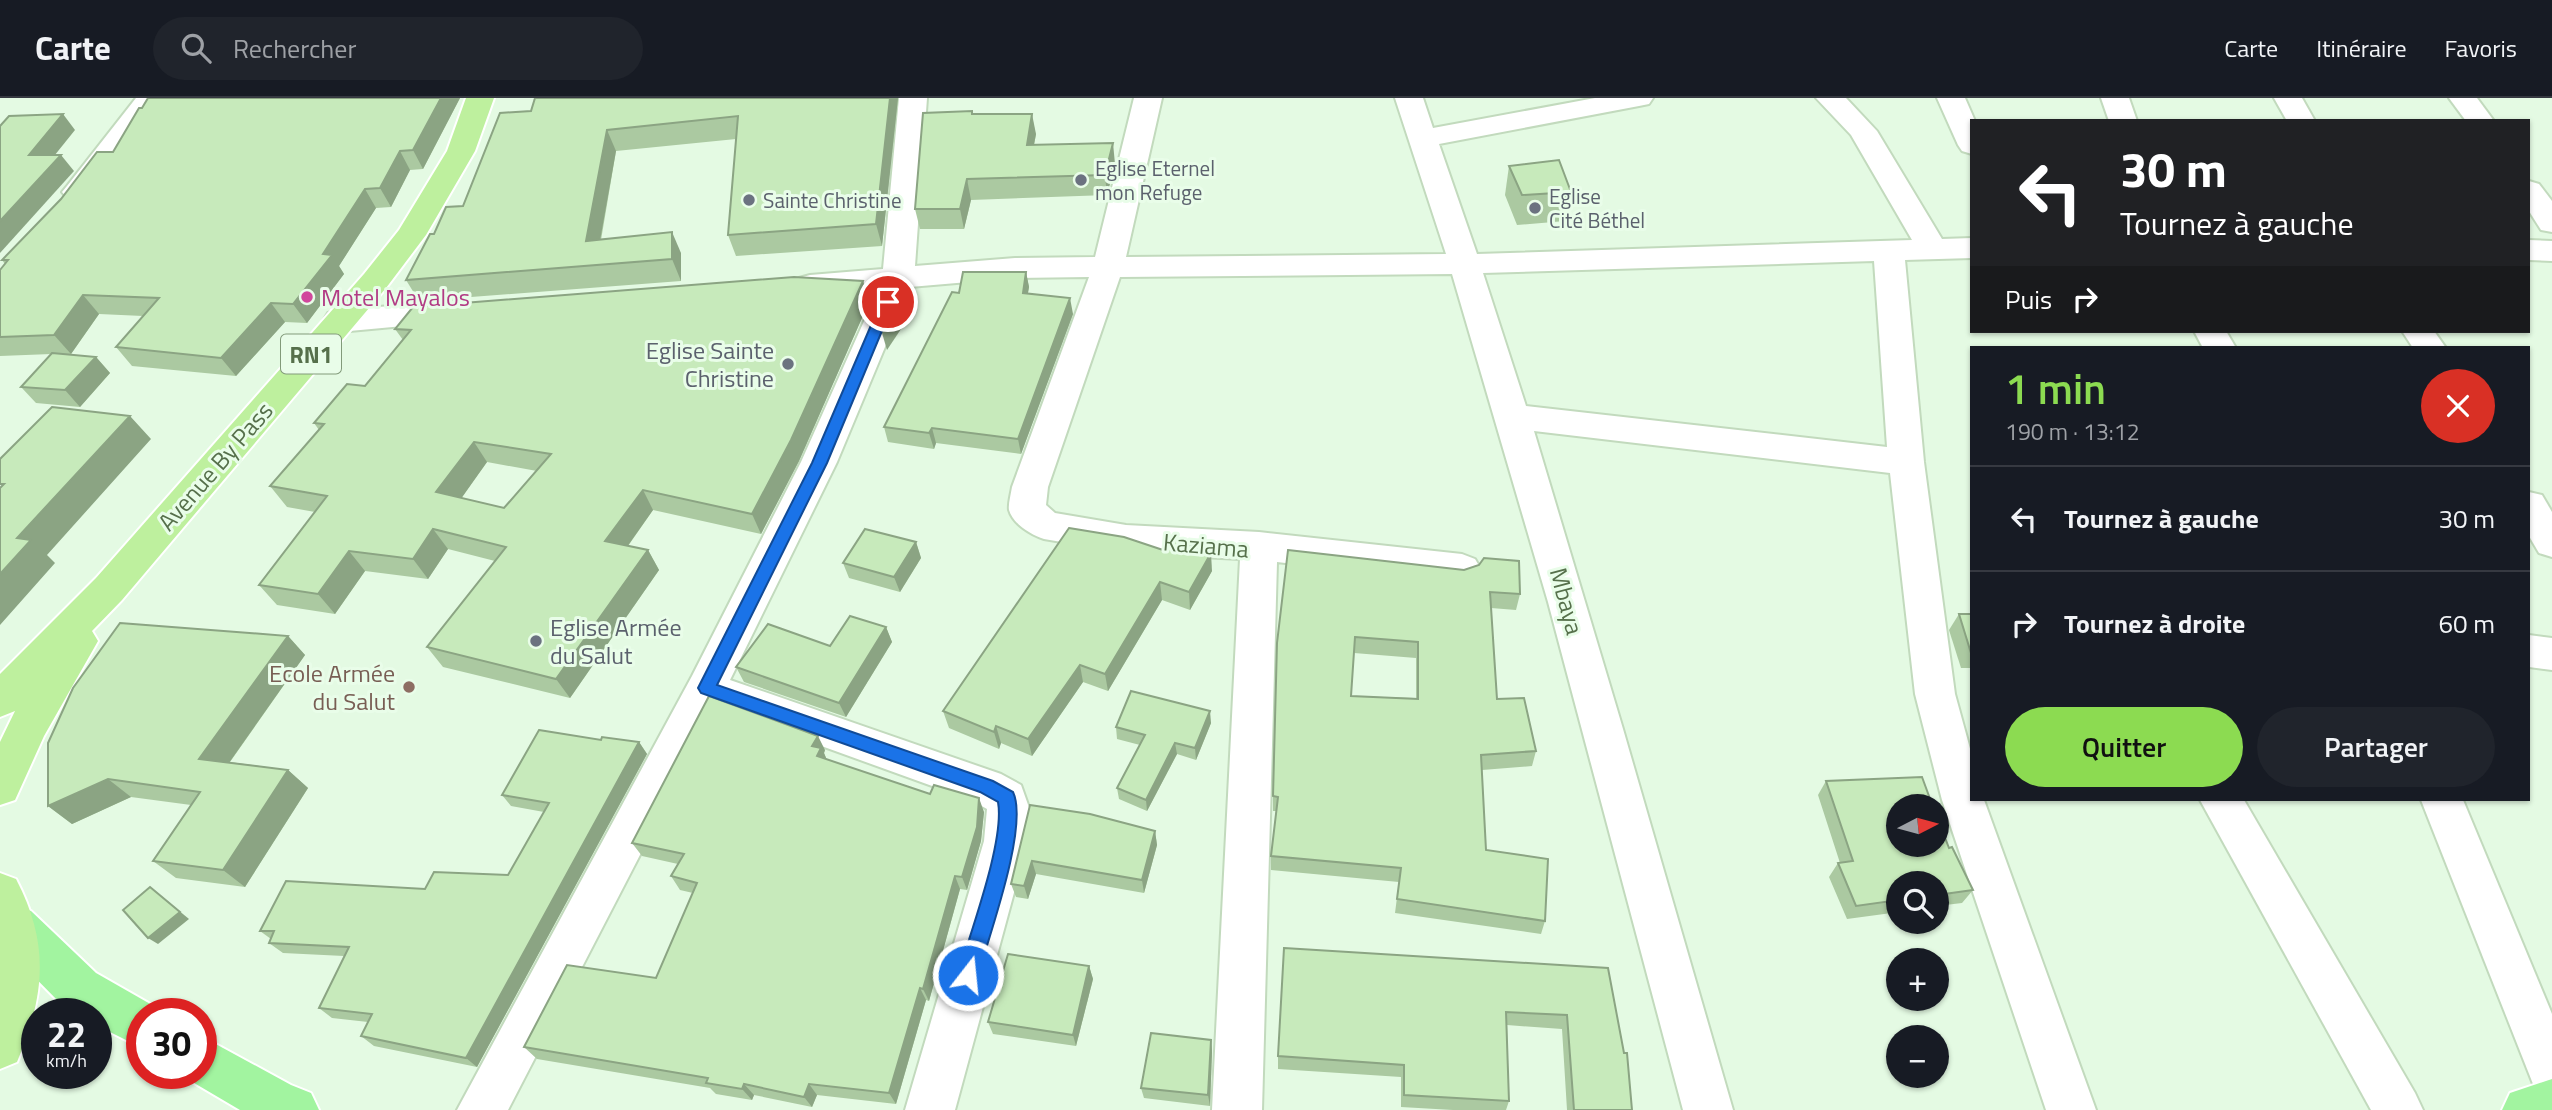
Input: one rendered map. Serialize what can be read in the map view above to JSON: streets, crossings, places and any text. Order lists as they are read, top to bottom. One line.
{"streets":{"highway":["RN1","Avenue By Pass"],"street":["Kaziama","Mbaya"]},"crossings":[["RN1","Avenue By Pass"]],"places":["Eglise Eternel mon Refuge","Sainte Christine","Eglise Cité Béthel","Motel Mayalos","Eglise Sainte Christine","Eglise Armée du Salut","Ecole Armée du Salut"],"north":"right","page":{"header":"Carte","search":"Rechercher","nav":["Carte","Itinéraire","Favoris"],"turn":["30 m","Tournez à gauche"],"then":"Puis","heading":["1 min","190 m · 13:12"],"list":[{"name":"Tournez à gauche","value":"30 m"},{"name":"Tournez à droite","value":"60 m"}],"buttons":["Quitter","Partager"],"map_buttons":["+","−"],"speed":"22 km/h","limit":"30"}}
